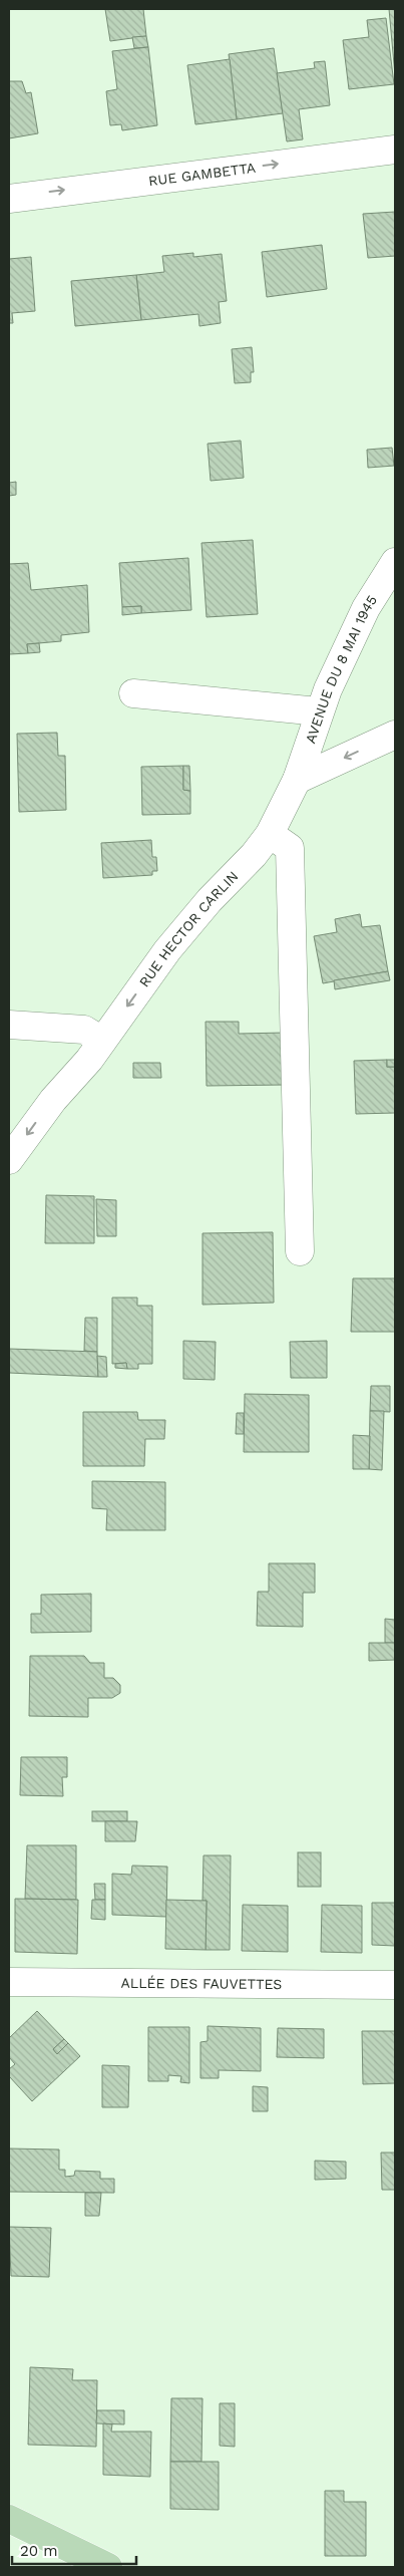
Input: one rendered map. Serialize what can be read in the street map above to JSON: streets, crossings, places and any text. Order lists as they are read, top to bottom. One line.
{"streets":{"street":["RUE GAMBETTA","AVENUE DU 8 MAI 1945","RUE HECTOR CARLIN","ALLÉE DES FAUVETTES"]},"crossings":[["AVENUE DU 8 MAI 1945","RUE HECTOR CARLIN"]],"one_way":["RUE GAMBETTA","RUE HECTOR CARLIN"],"scale_bar":"20 m"}
